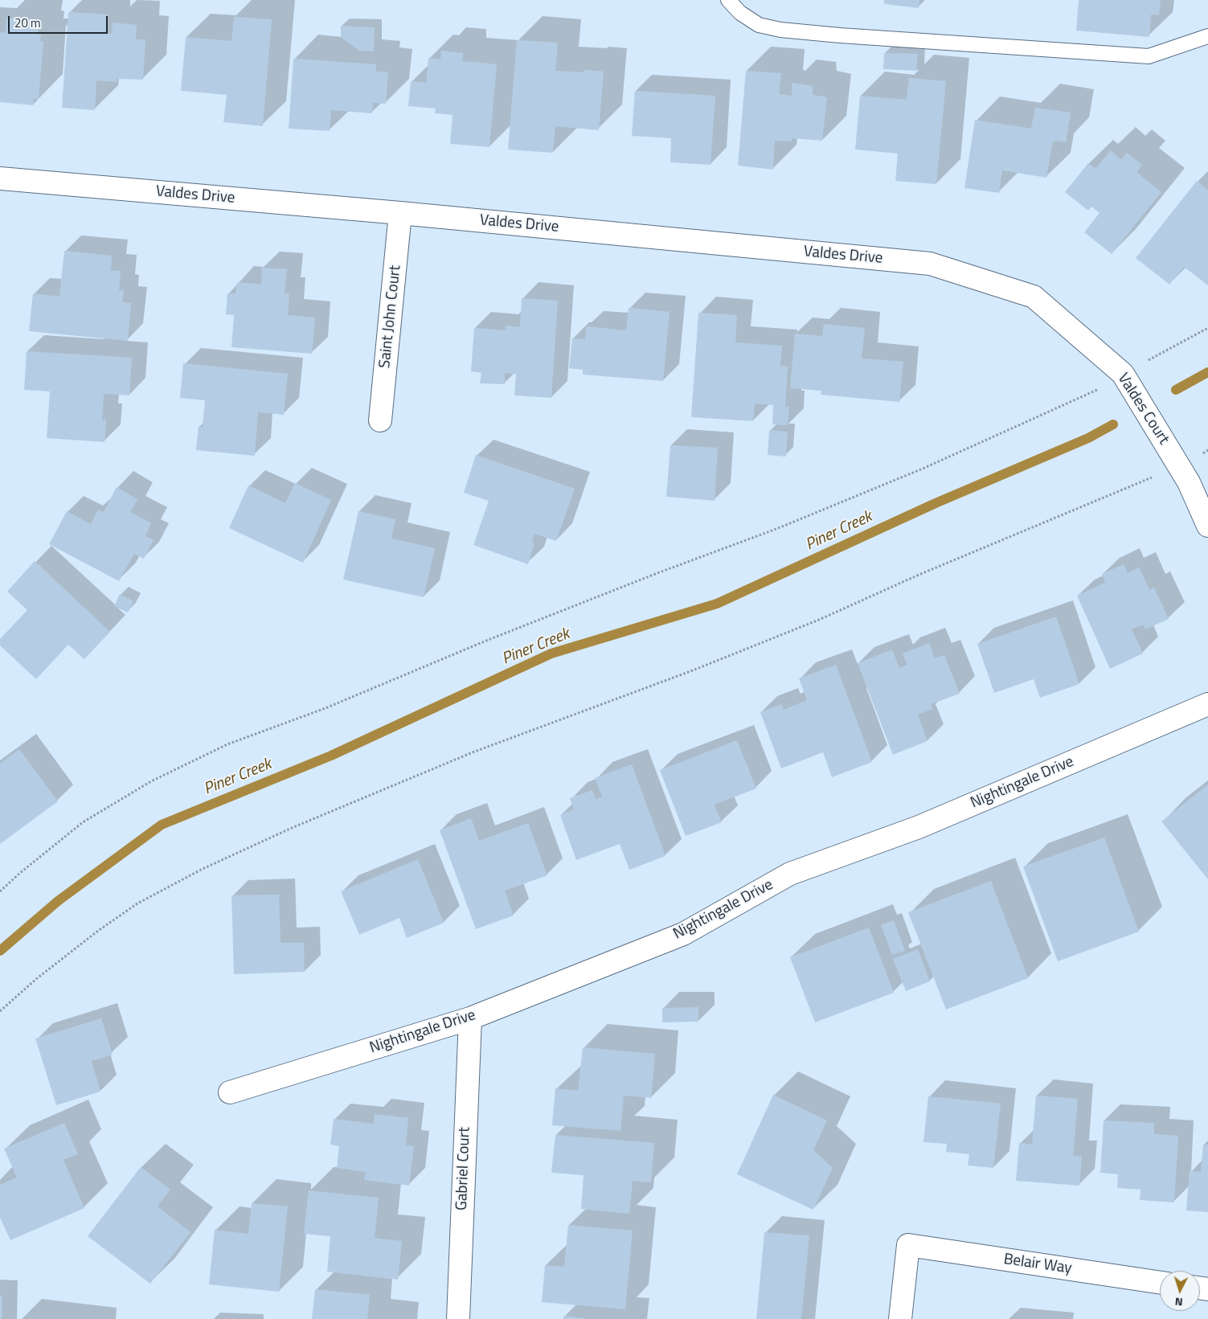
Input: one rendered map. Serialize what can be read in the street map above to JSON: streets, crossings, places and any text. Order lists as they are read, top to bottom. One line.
{"streets":{"street":["Valdes Drive","Saint John Court","Valdes Court","Nightingale Drive","Gabriel Court","Belair Way"]},"crossings":[["Valdes Drive","Saint John Court"],["Valdes Drive","Valdes Court"],["Nightingale Drive","Gabriel Court"]],"water":["Piner Creek"],"scale_bar":"20 m","north":"bottom"}
